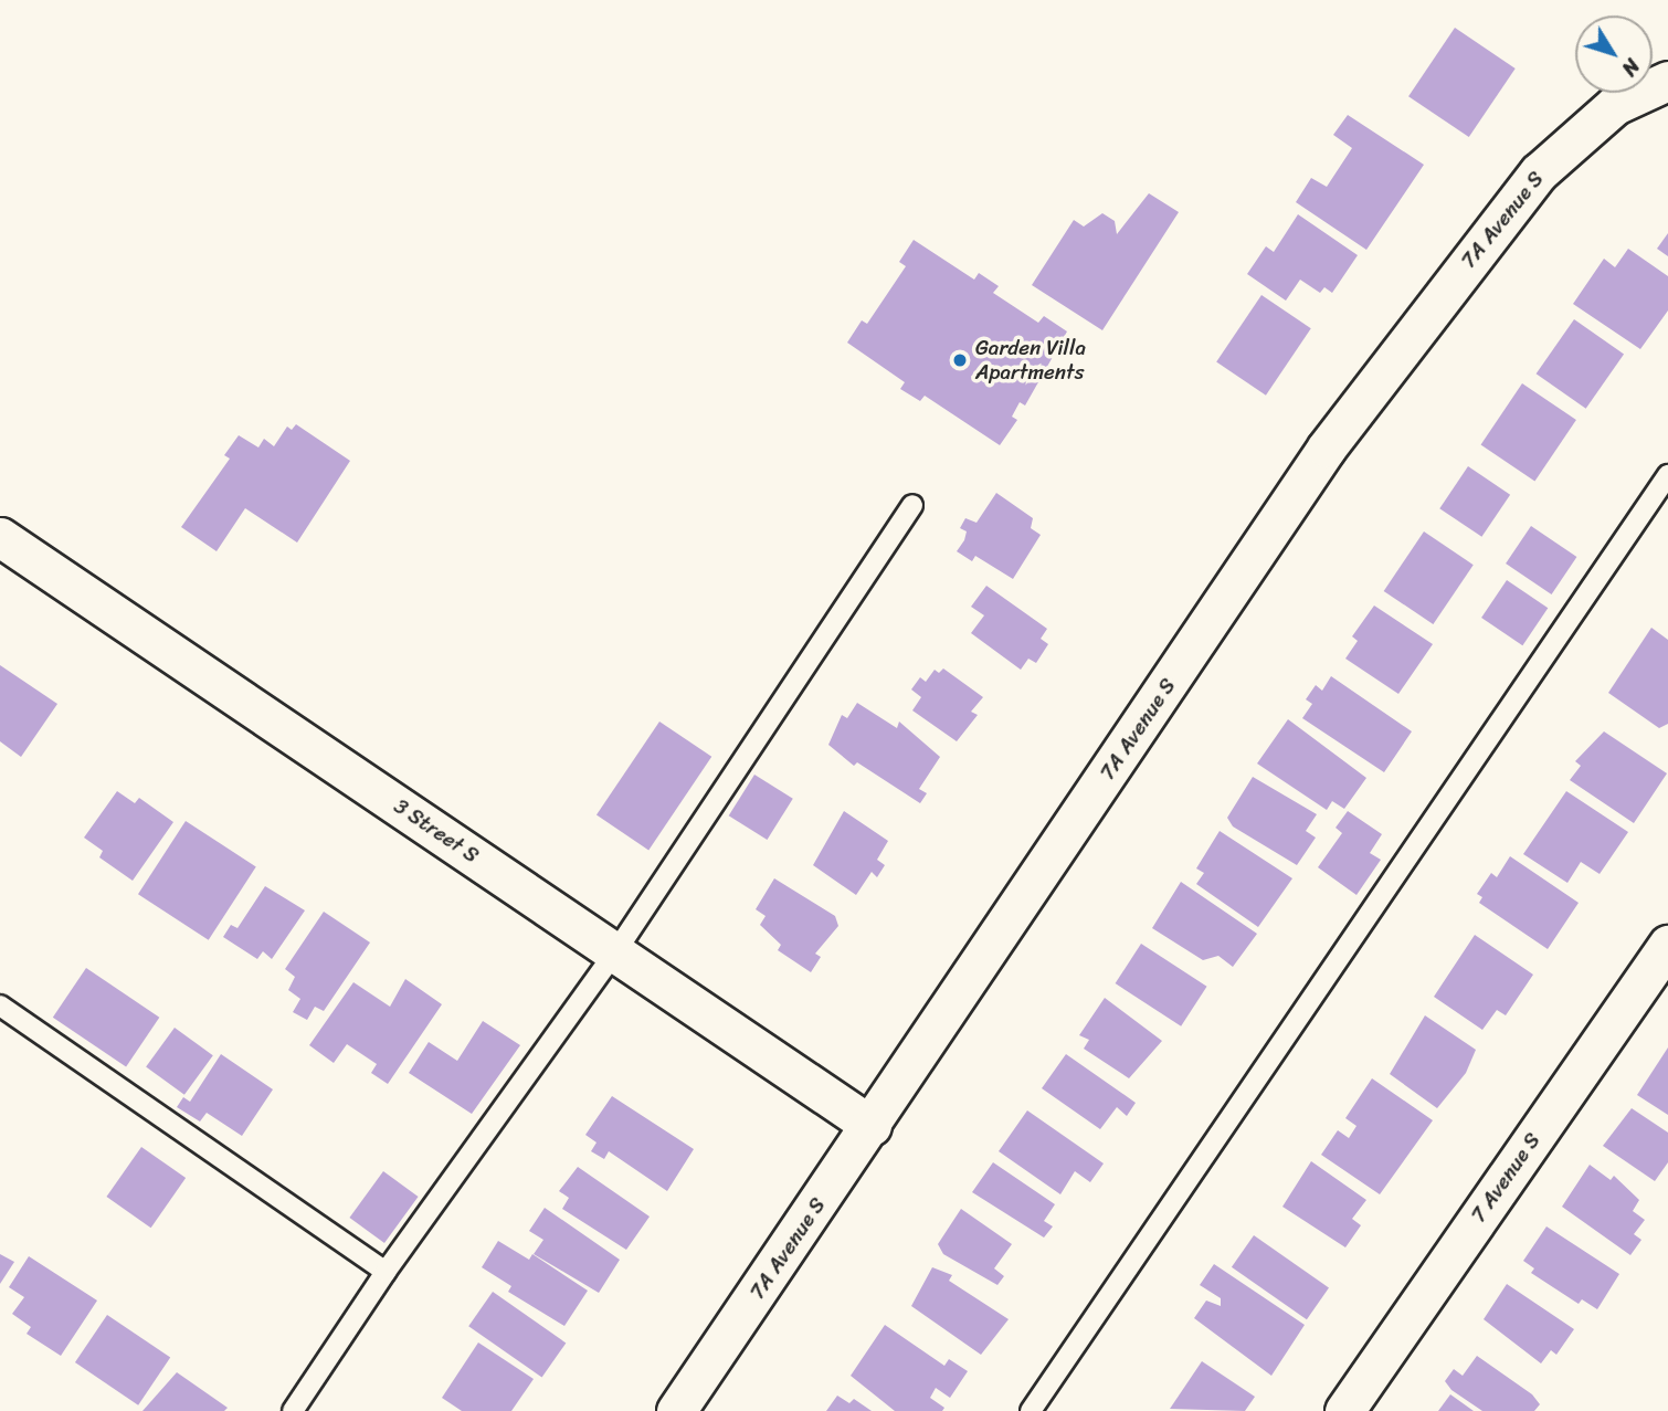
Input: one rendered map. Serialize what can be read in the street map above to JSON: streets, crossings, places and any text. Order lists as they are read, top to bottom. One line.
{"streets":{"street":["7A Avenue S","3 Street S","7 Avenue S"]},"crossings":[["7A Avenue S","3 Street S"]],"places":["Garden Villa Apartments"],"north":"bottom right"}
